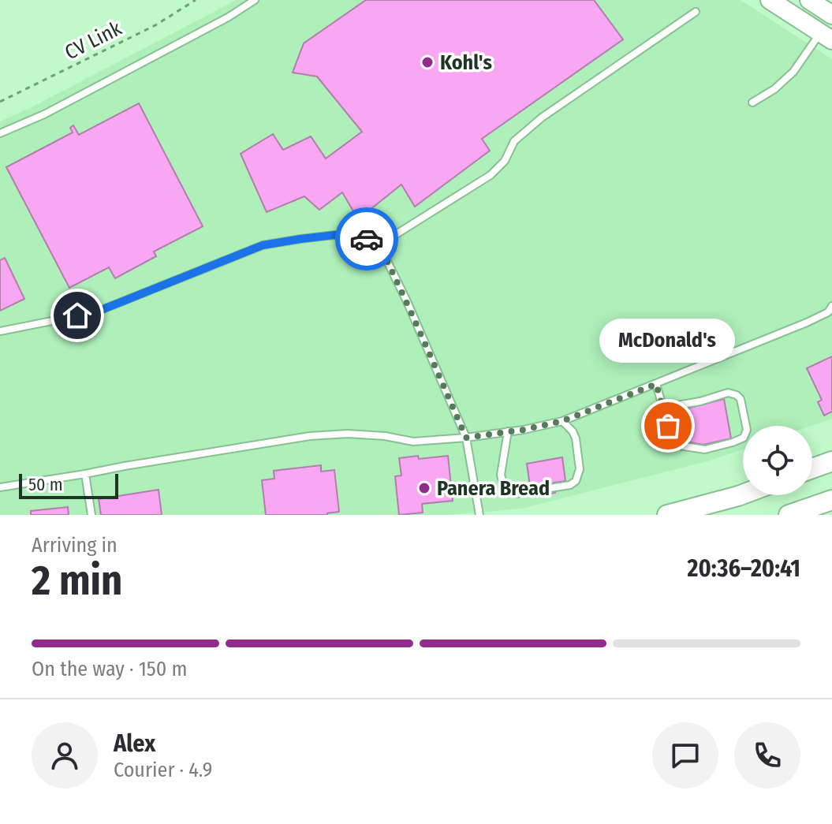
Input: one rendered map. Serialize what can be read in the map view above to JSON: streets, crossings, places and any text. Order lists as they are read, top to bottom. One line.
{"streets":{"path":["CV Link"]},"places":["Kohl's","McDonald's","Panera Bread"],"scale_bar":"50 m","page":{"bubble":"McDonald's","scale":"50 m","heading":["2 min","Arriving in","20:36–20:41"],"panel":["Alex","Courier · 4.9"],"bar":"On the way · 150 m"}}
